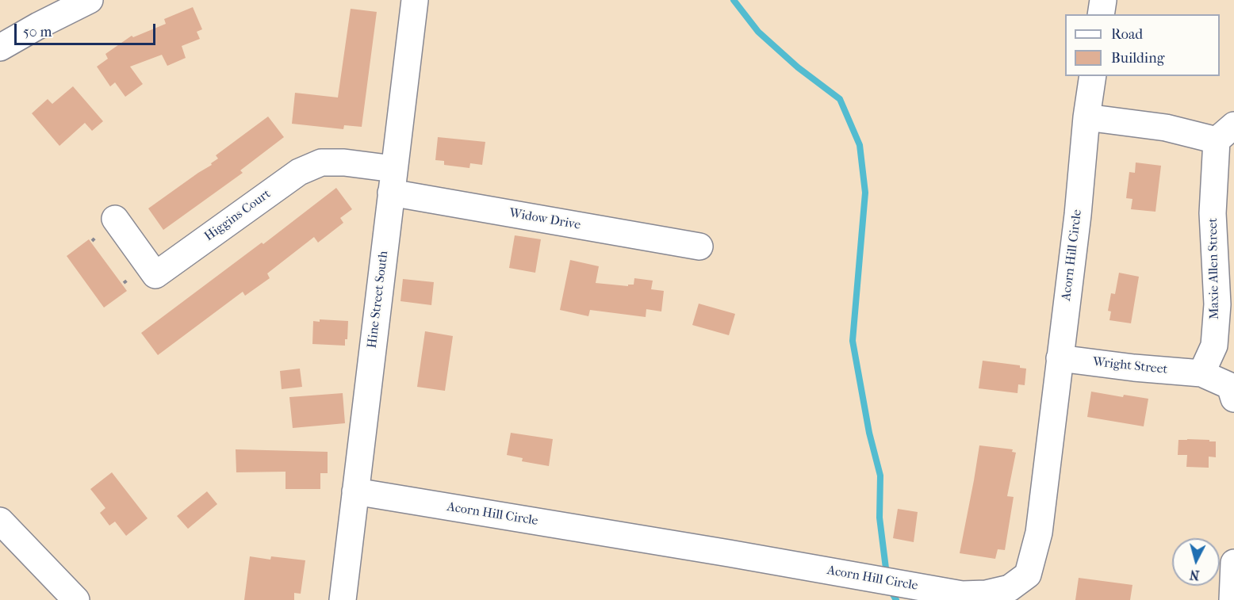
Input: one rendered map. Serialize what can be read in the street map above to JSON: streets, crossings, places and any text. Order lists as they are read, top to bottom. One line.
{"streets":{"street":["Higgins Court","Widow Drive","Acorn Hill Circle","Maxie Allen Street","Hine Street South","Wright Street"]},"crossings":[["Higgins Court","Widow Drive"],["Higgins Court","Hine Street South"],["Widow Drive","Hine Street South"],["Acorn Hill Circle","Hine Street South"],["Acorn Hill Circle","Wright Street"],["Maxie Allen Street","Wright Street"]],"legend":["Road","Building"],"scale_bar":"50 m","north":"bottom"}
